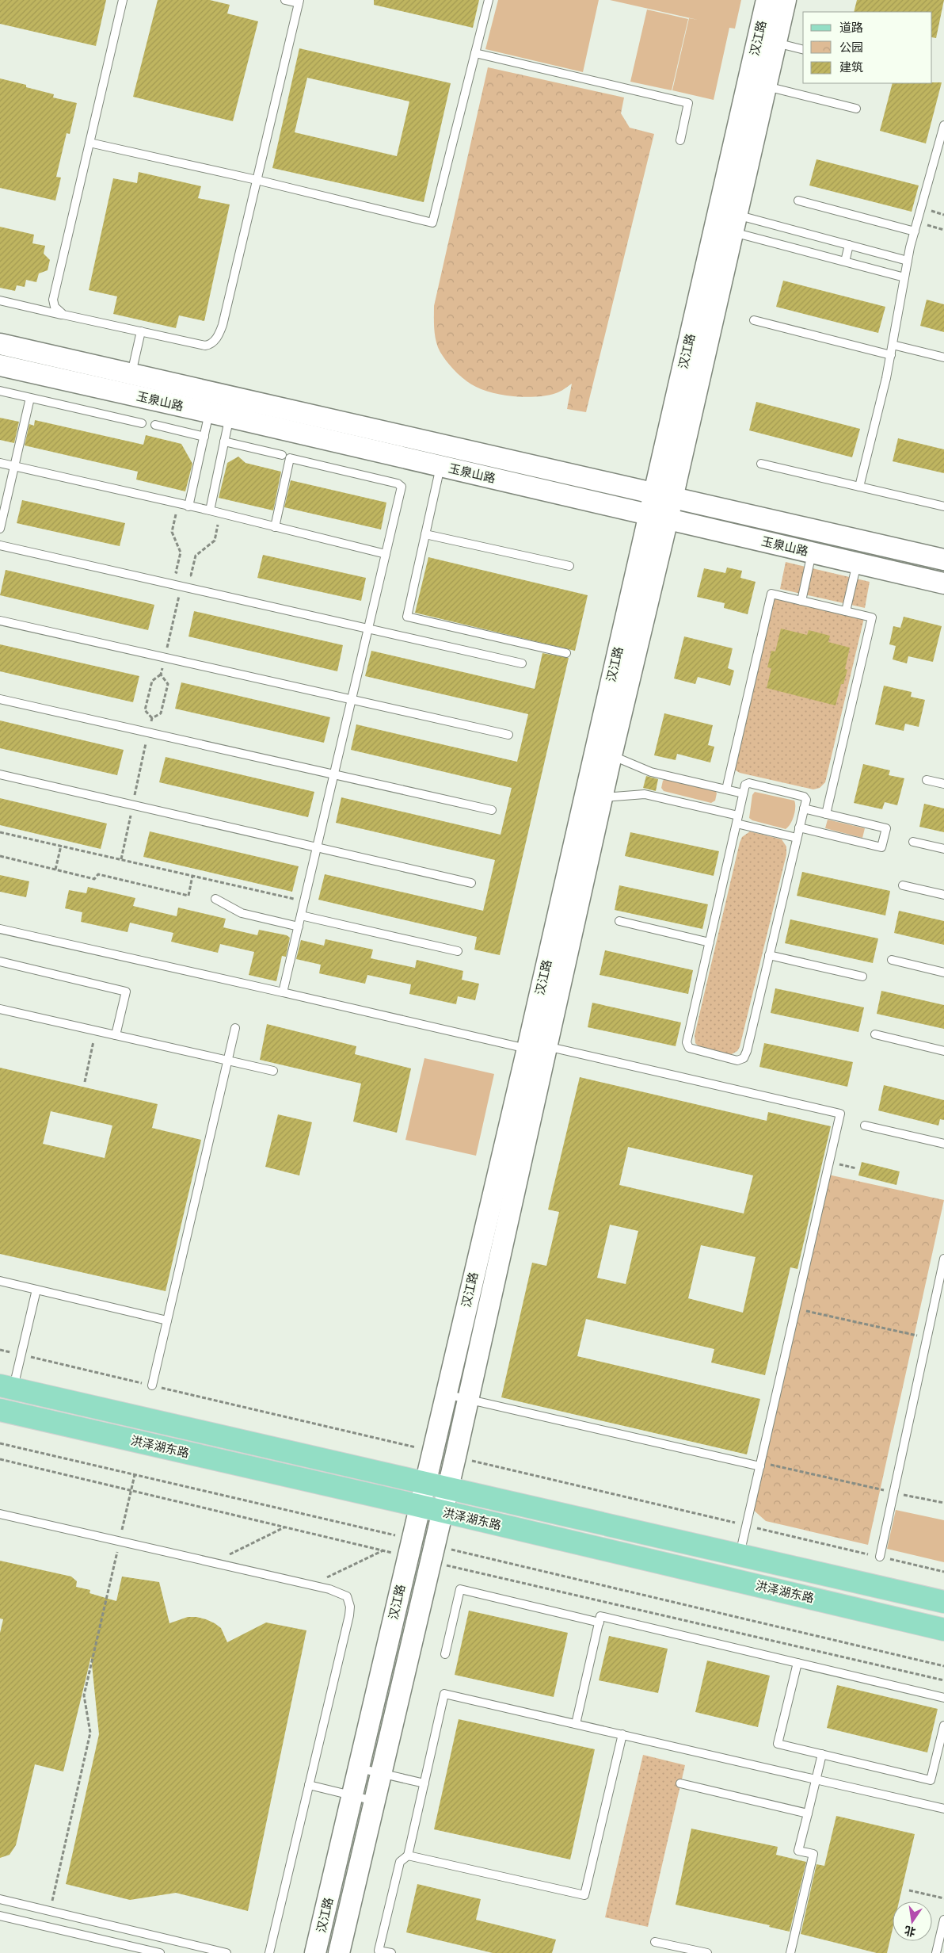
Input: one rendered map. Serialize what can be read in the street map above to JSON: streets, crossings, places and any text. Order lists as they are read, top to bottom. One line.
{"streets":{"main road":["洪泽湖东路"],"street":["汉江路","玉泉山路"]},"crossings":[["汉江路","玉泉山路"],["汉江路","洪泽湖东路"]],"legend":["道路","公园","建筑"],"north":"bottom"}
